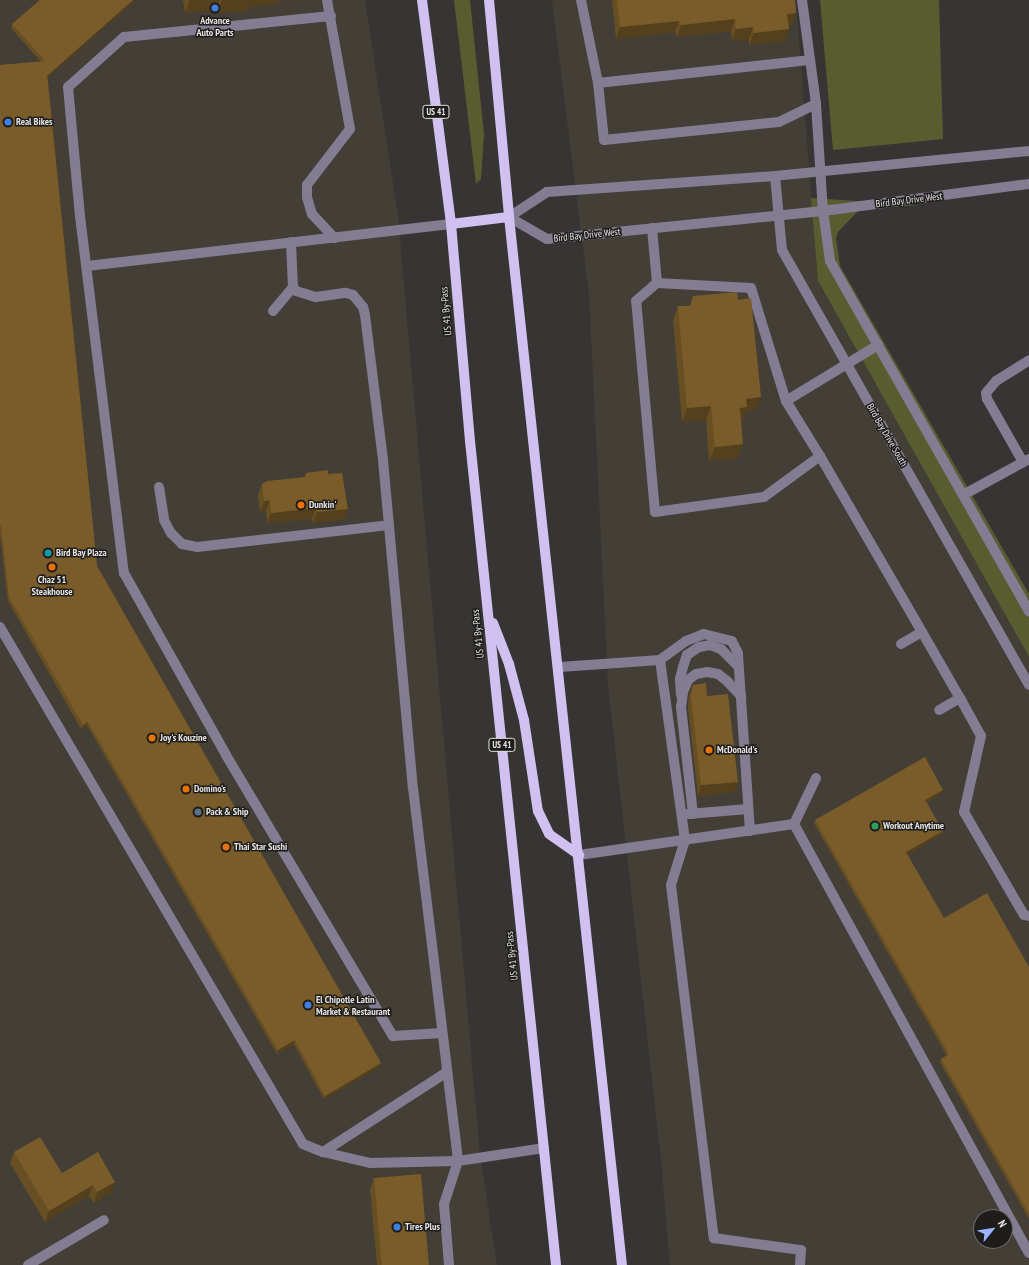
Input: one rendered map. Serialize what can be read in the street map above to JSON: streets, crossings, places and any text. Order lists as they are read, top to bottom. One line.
{"streets":{"main road":["US 41","US 41 By-Pass"],"street":["Bird Bay Drive West","Bird Bay Drive South"]},"crossings":[["Bird Bay Drive West","Bird Bay Drive South"]],"places":["Advance Auto Parts","Real Bikes","Dunkin'","Bird Bay Plaza","Chaz 51 Steakhouse","Joy's Kouzine","McDonald's","Domino's","Pack & Ship","Workout Anytime","Thai Star Sushi","El Chipotle Latin Market & Restaurant","Tires Plus"],"north":"top right"}
